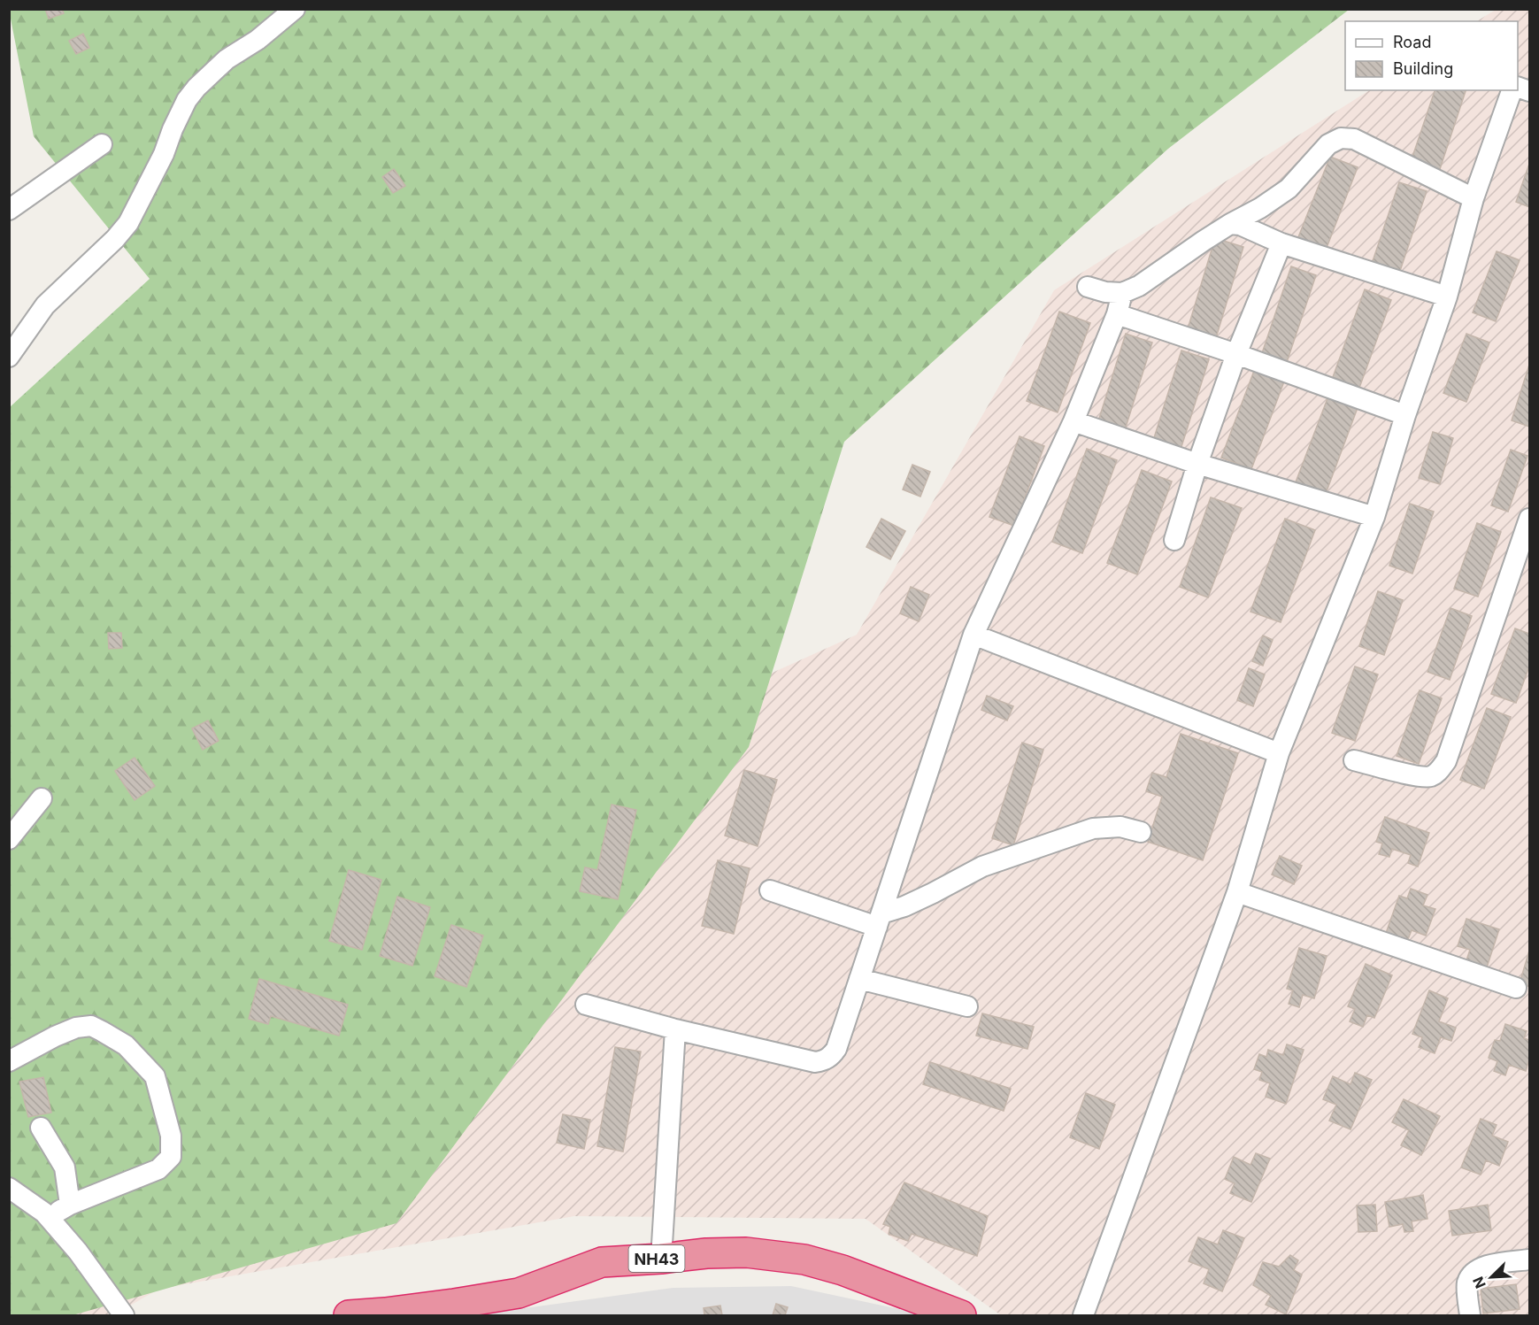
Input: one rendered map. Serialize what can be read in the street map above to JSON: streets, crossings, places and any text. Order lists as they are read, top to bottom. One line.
{"streets":{"highway":["NH43"]},"legend":["Road","Building"],"north":"bottom left"}
